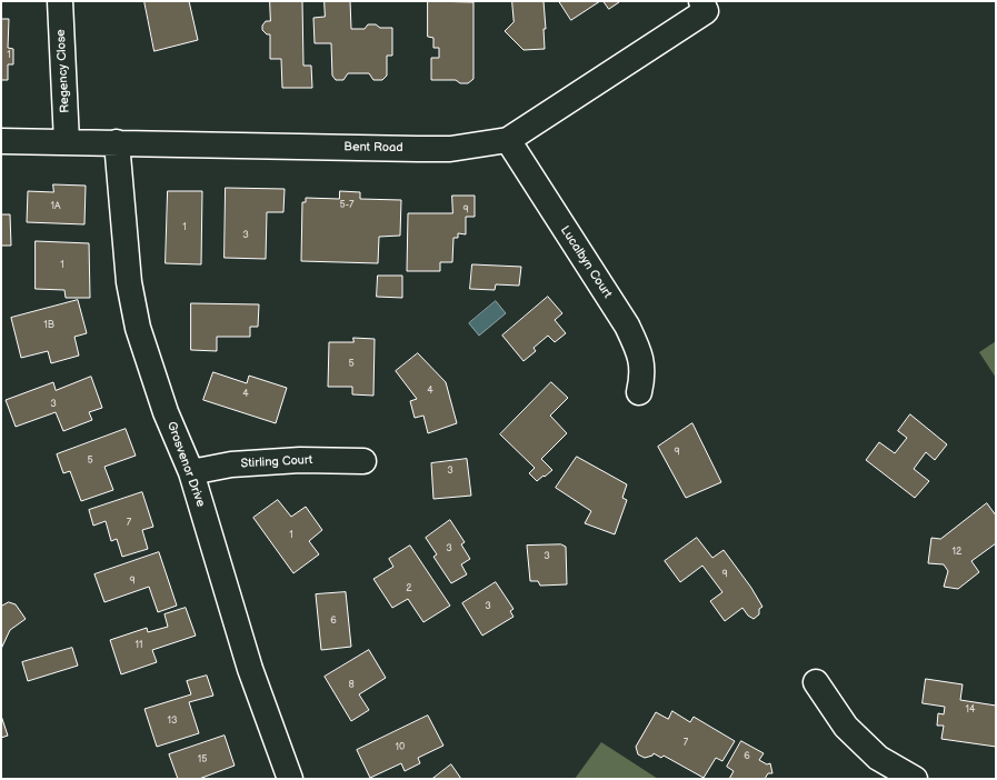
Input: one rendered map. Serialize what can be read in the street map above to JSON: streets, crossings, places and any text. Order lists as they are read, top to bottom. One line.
{"streets":{"street":["Regency Close","Bent Road","Lucalbyn Court","Stirling Court","Grosvenor Drive"]},"crossings":[["Regency Close","Bent Road"],["Bent Road","Lucalbyn Court"],["Bent Road","Grosvenor Drive"],["Stirling Court","Grosvenor Drive"]],"house_numbers":["1","5-7","1A","9","1","3","1","1B","5","4","4","3","9","5","3","7","1","3","12","3","9","9","2","3","6","11","8","14","13","7","10","6","15"]}
